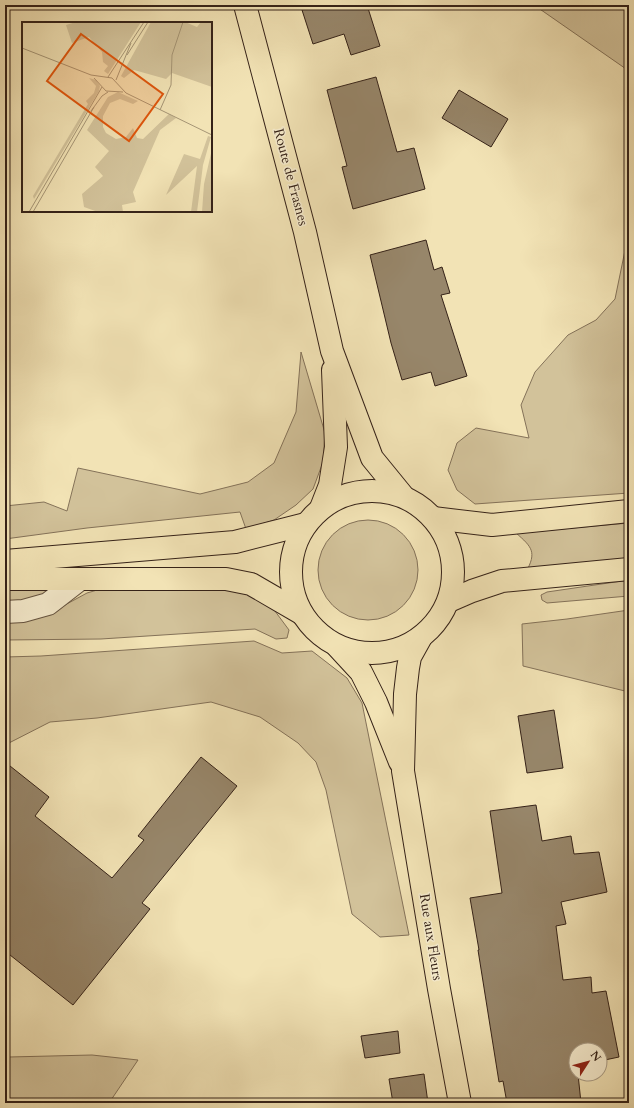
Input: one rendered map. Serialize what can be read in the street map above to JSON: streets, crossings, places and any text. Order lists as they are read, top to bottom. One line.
{"streets":{"main road":["Route de Frasnes","Rue aux Fleurs"]},"north":"top right"}
